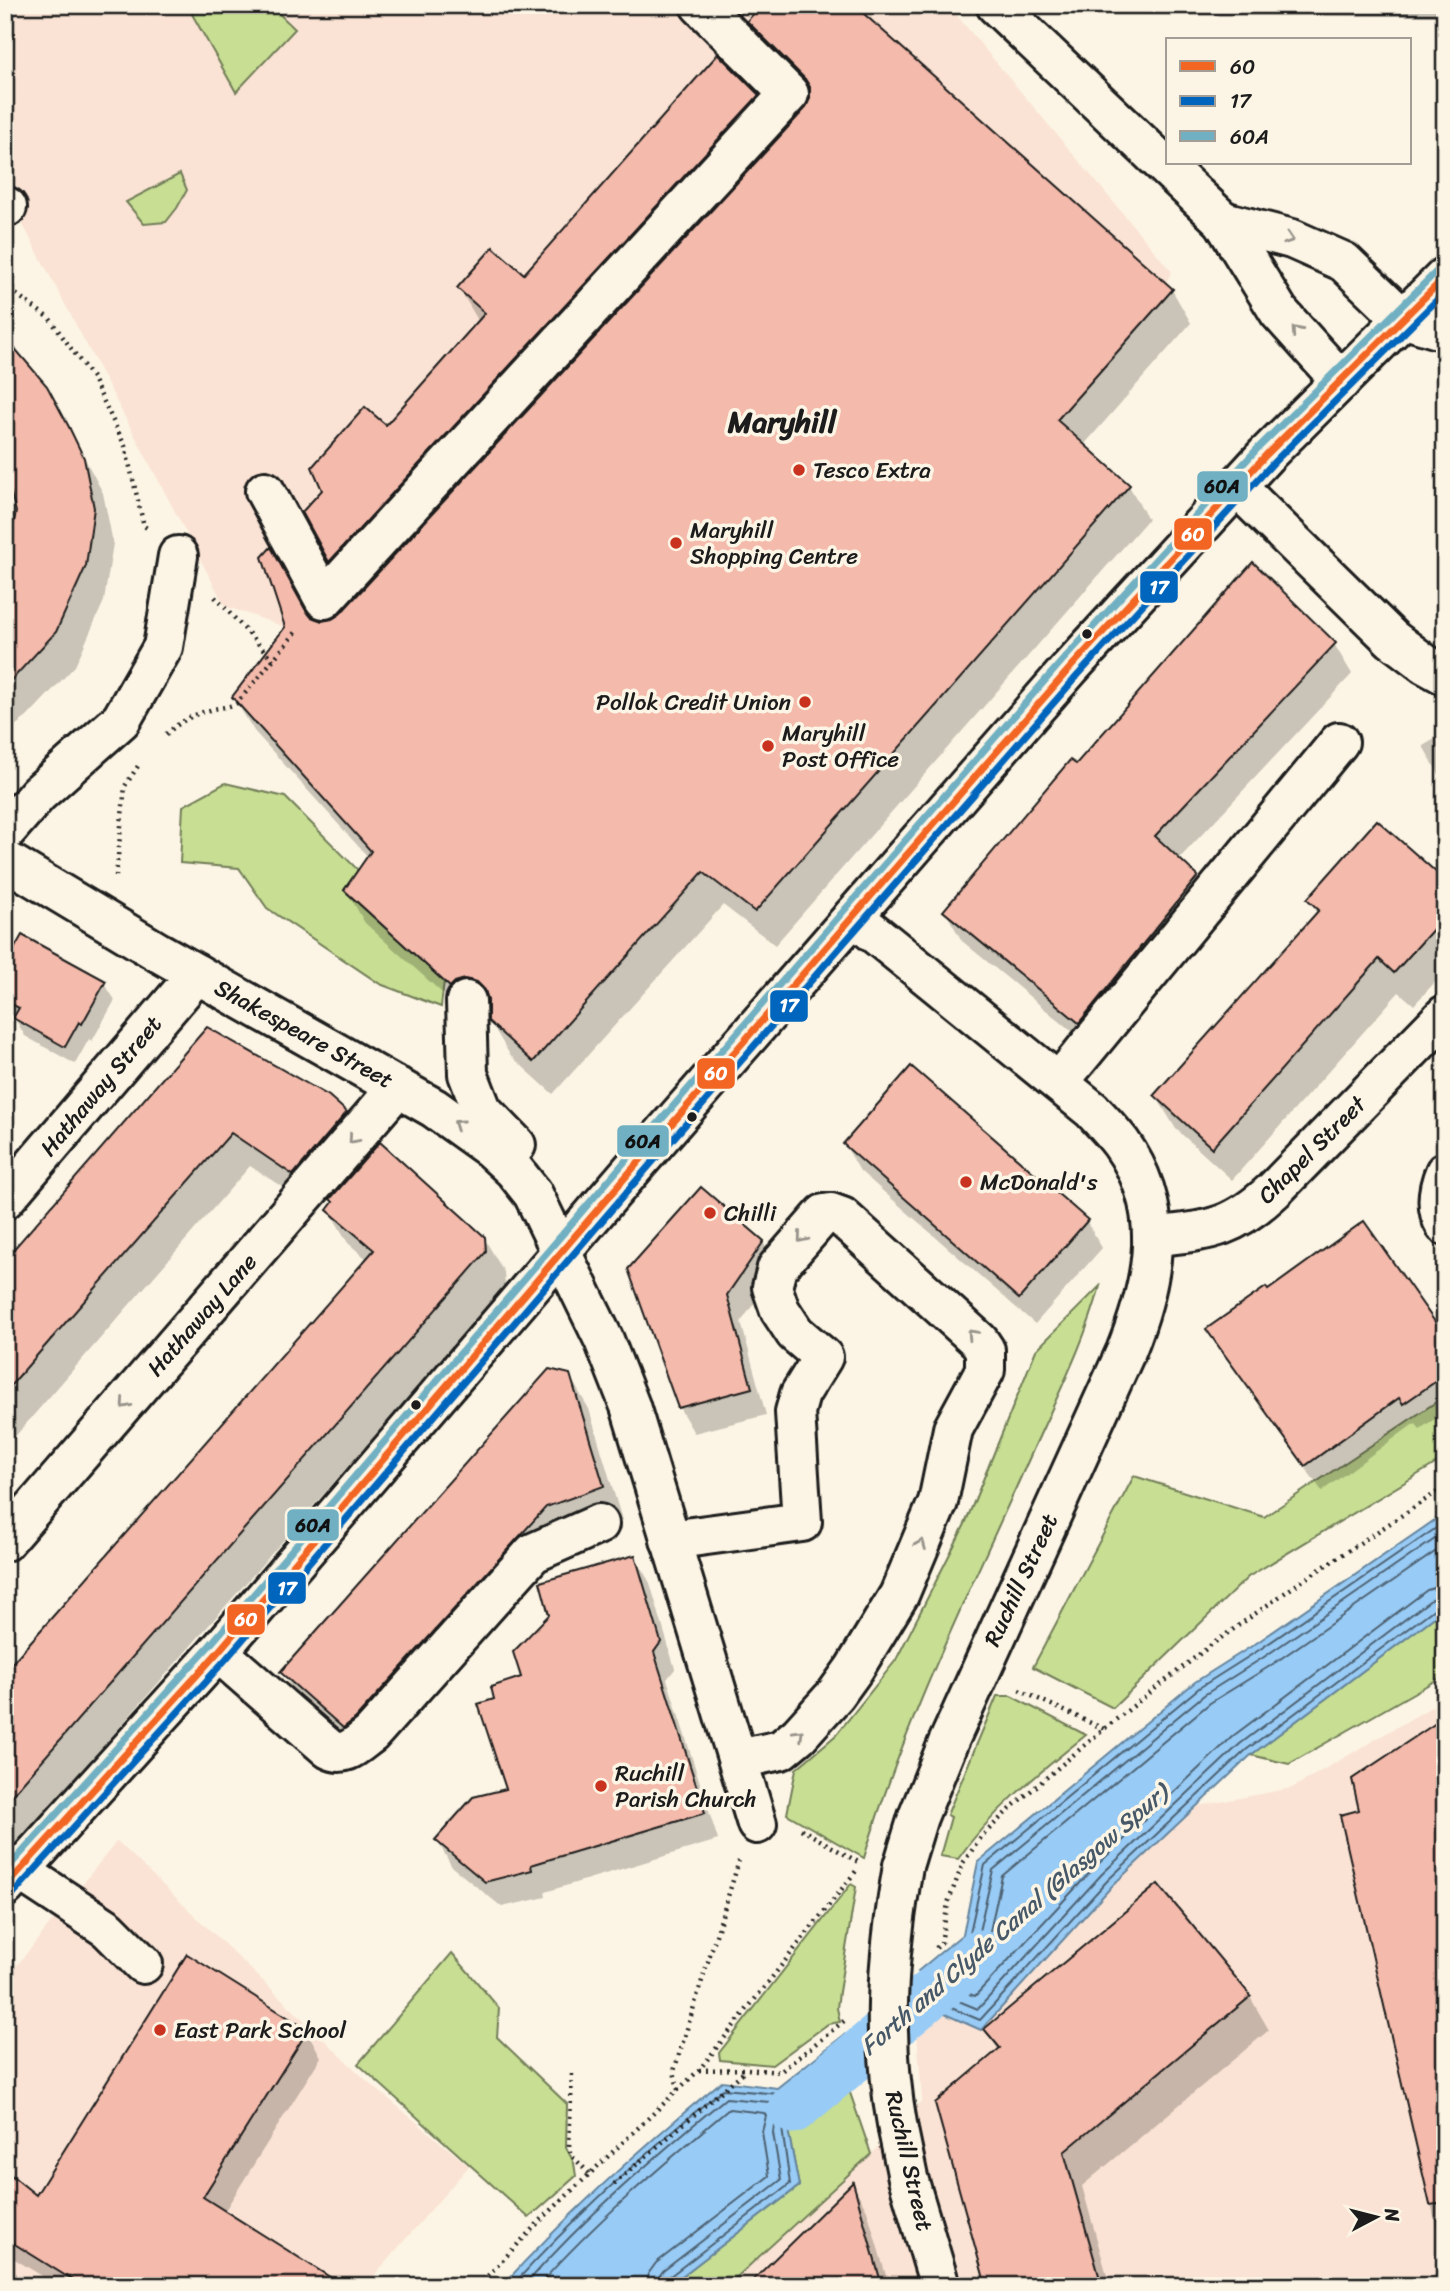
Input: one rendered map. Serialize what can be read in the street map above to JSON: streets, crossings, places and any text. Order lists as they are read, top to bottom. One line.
{"streets":{"street":["Shakespeare Street","Hathaway Street","Chapel Street","Hathaway Lane","Ruchill Street"]},"crossings":[["Shakespeare Street","Hathaway Street"],["Shakespeare Street","Hathaway Lane"],["Chapel Street","Ruchill Street"]],"districts":["Maryhill"],"water":["Forth and Clyde Canal (Glasgow Spur)"],"places":["Tesco Extra","Maryhill Shopping Centre","Pollok Credit Union","Maryhill Post Office","McDonald's","Chilli","Ruchill Parish Church","East Park School"],"lines":["transit line 60A","transit line 60","transit line 17"],"legend":["60","17","60A"],"north":"right"}
